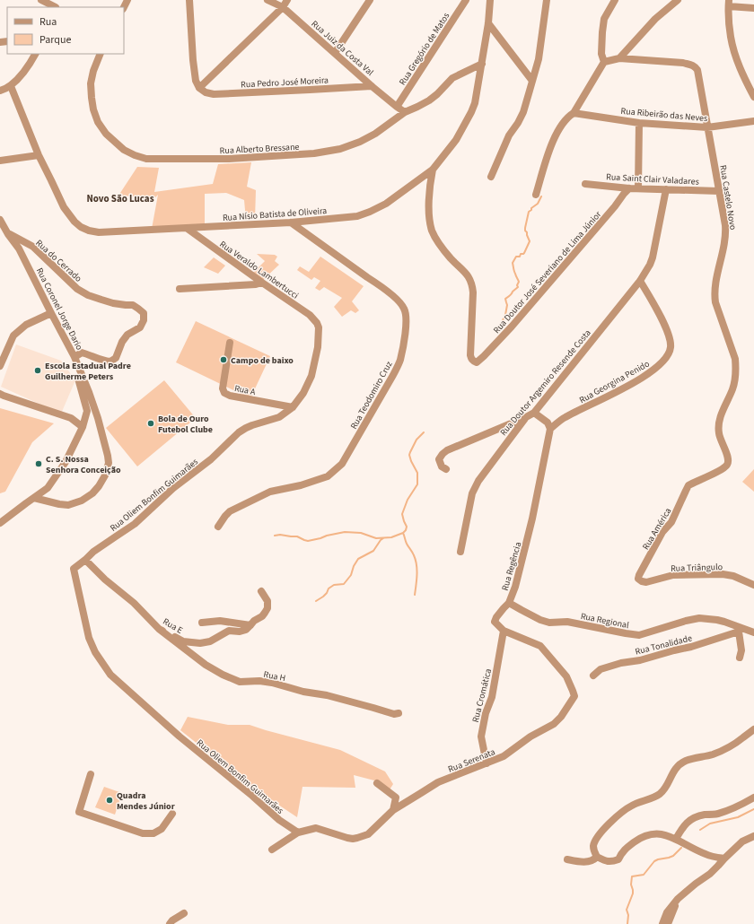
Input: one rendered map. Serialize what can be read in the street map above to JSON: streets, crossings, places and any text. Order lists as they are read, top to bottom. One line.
{"streets":{"street":["Rua Juiz da Costa Val","Rua Gregório de Matos","Rua Pedro José Moreira","Rua Ribeirão das Neves","Rua Alberto Bressane","Rua Saint Clair Valadares","Rua Castelo Novo","Rua Nísio Batista de Oliveira","Rua do Cerrado","Rua Veraldo Lambertucci","Rua Doutor José Severiano de Lima Júnior","Rua Coronel Jorge Dario","Rua Georgina Penido","Rua Doutor Argemiro Resende Costa","Rua A","Rua Teodomiro Cruz","Rua Oliem Bonfim Guimarães","Rua América","Rua Regência","Rua Triângulo","Rua Regional","Rua E","Rua Tonalidade","Rua H","Rua Cromática","Rua Serenata"]},"crossings":[["Rua Juiz da Costa Val","Rua Gregório de Matos"],["Rua Juiz da Costa Val","Rua Pedro José Moreira"],["Rua Juiz da Costa Val","Rua Alberto Bressane"],["Rua Ribeirão das Neves","Rua Castelo Novo"],["Rua Alberto Bressane","Rua Nísio Batista de Oliveira"],["Rua Saint Clair Valadares","Rua Castelo Novo"],["Rua Saint Clair Valadares","Rua Doutor José Severiano de Lima Júnior"],["Rua Saint Clair Valadares","Rua Doutor Argemiro Resende Costa"],["Rua Castelo Novo","Rua América"],["Rua Nísio Batista de Oliveira","Rua Veraldo Lambertucci"],["Rua Nísio Batista de Oliveira","Rua Doutor José Severiano de Lima Júnior"],["Rua Nísio Batista de Oliveira","Rua Teodomiro Cruz"],["Rua do Cerrado","Rua Coronel Jorge Dario"],["Rua Veraldo Lambertucci","Rua Oliem Bonfim Guimarães"],["Rua Georgina Penido","Rua Doutor Argemiro Resende Costa"],["Rua Georgina Penido","Rua Regência"],["Rua A","Rua Oliem Bonfim Guimarães"],["Rua Oliem Bonfim Guimarães","Rua E"],["Rua Oliem Bonfim Guimarães","Rua Serenata"],["Rua América","Rua Triângulo"],["Rua Regência","Rua Regional"],["Rua Regência","Rua Cromática"],["Rua Regência","Rua Serenata"],["Rua Regional","Rua Tonalidade"],["Rua E","Rua H"],["Rua Cromática","Rua Serenata"]],"districts":["Novo São Lucas"],"places":["Campo de baixo","Escola Estadual Padre Guilherme Peters","Bola de Ouro Futebol Clube","C. S. Nossa Senhora Conceição","Quadra Mendes Júnior"],"legend":["Rua","Parque"]}
